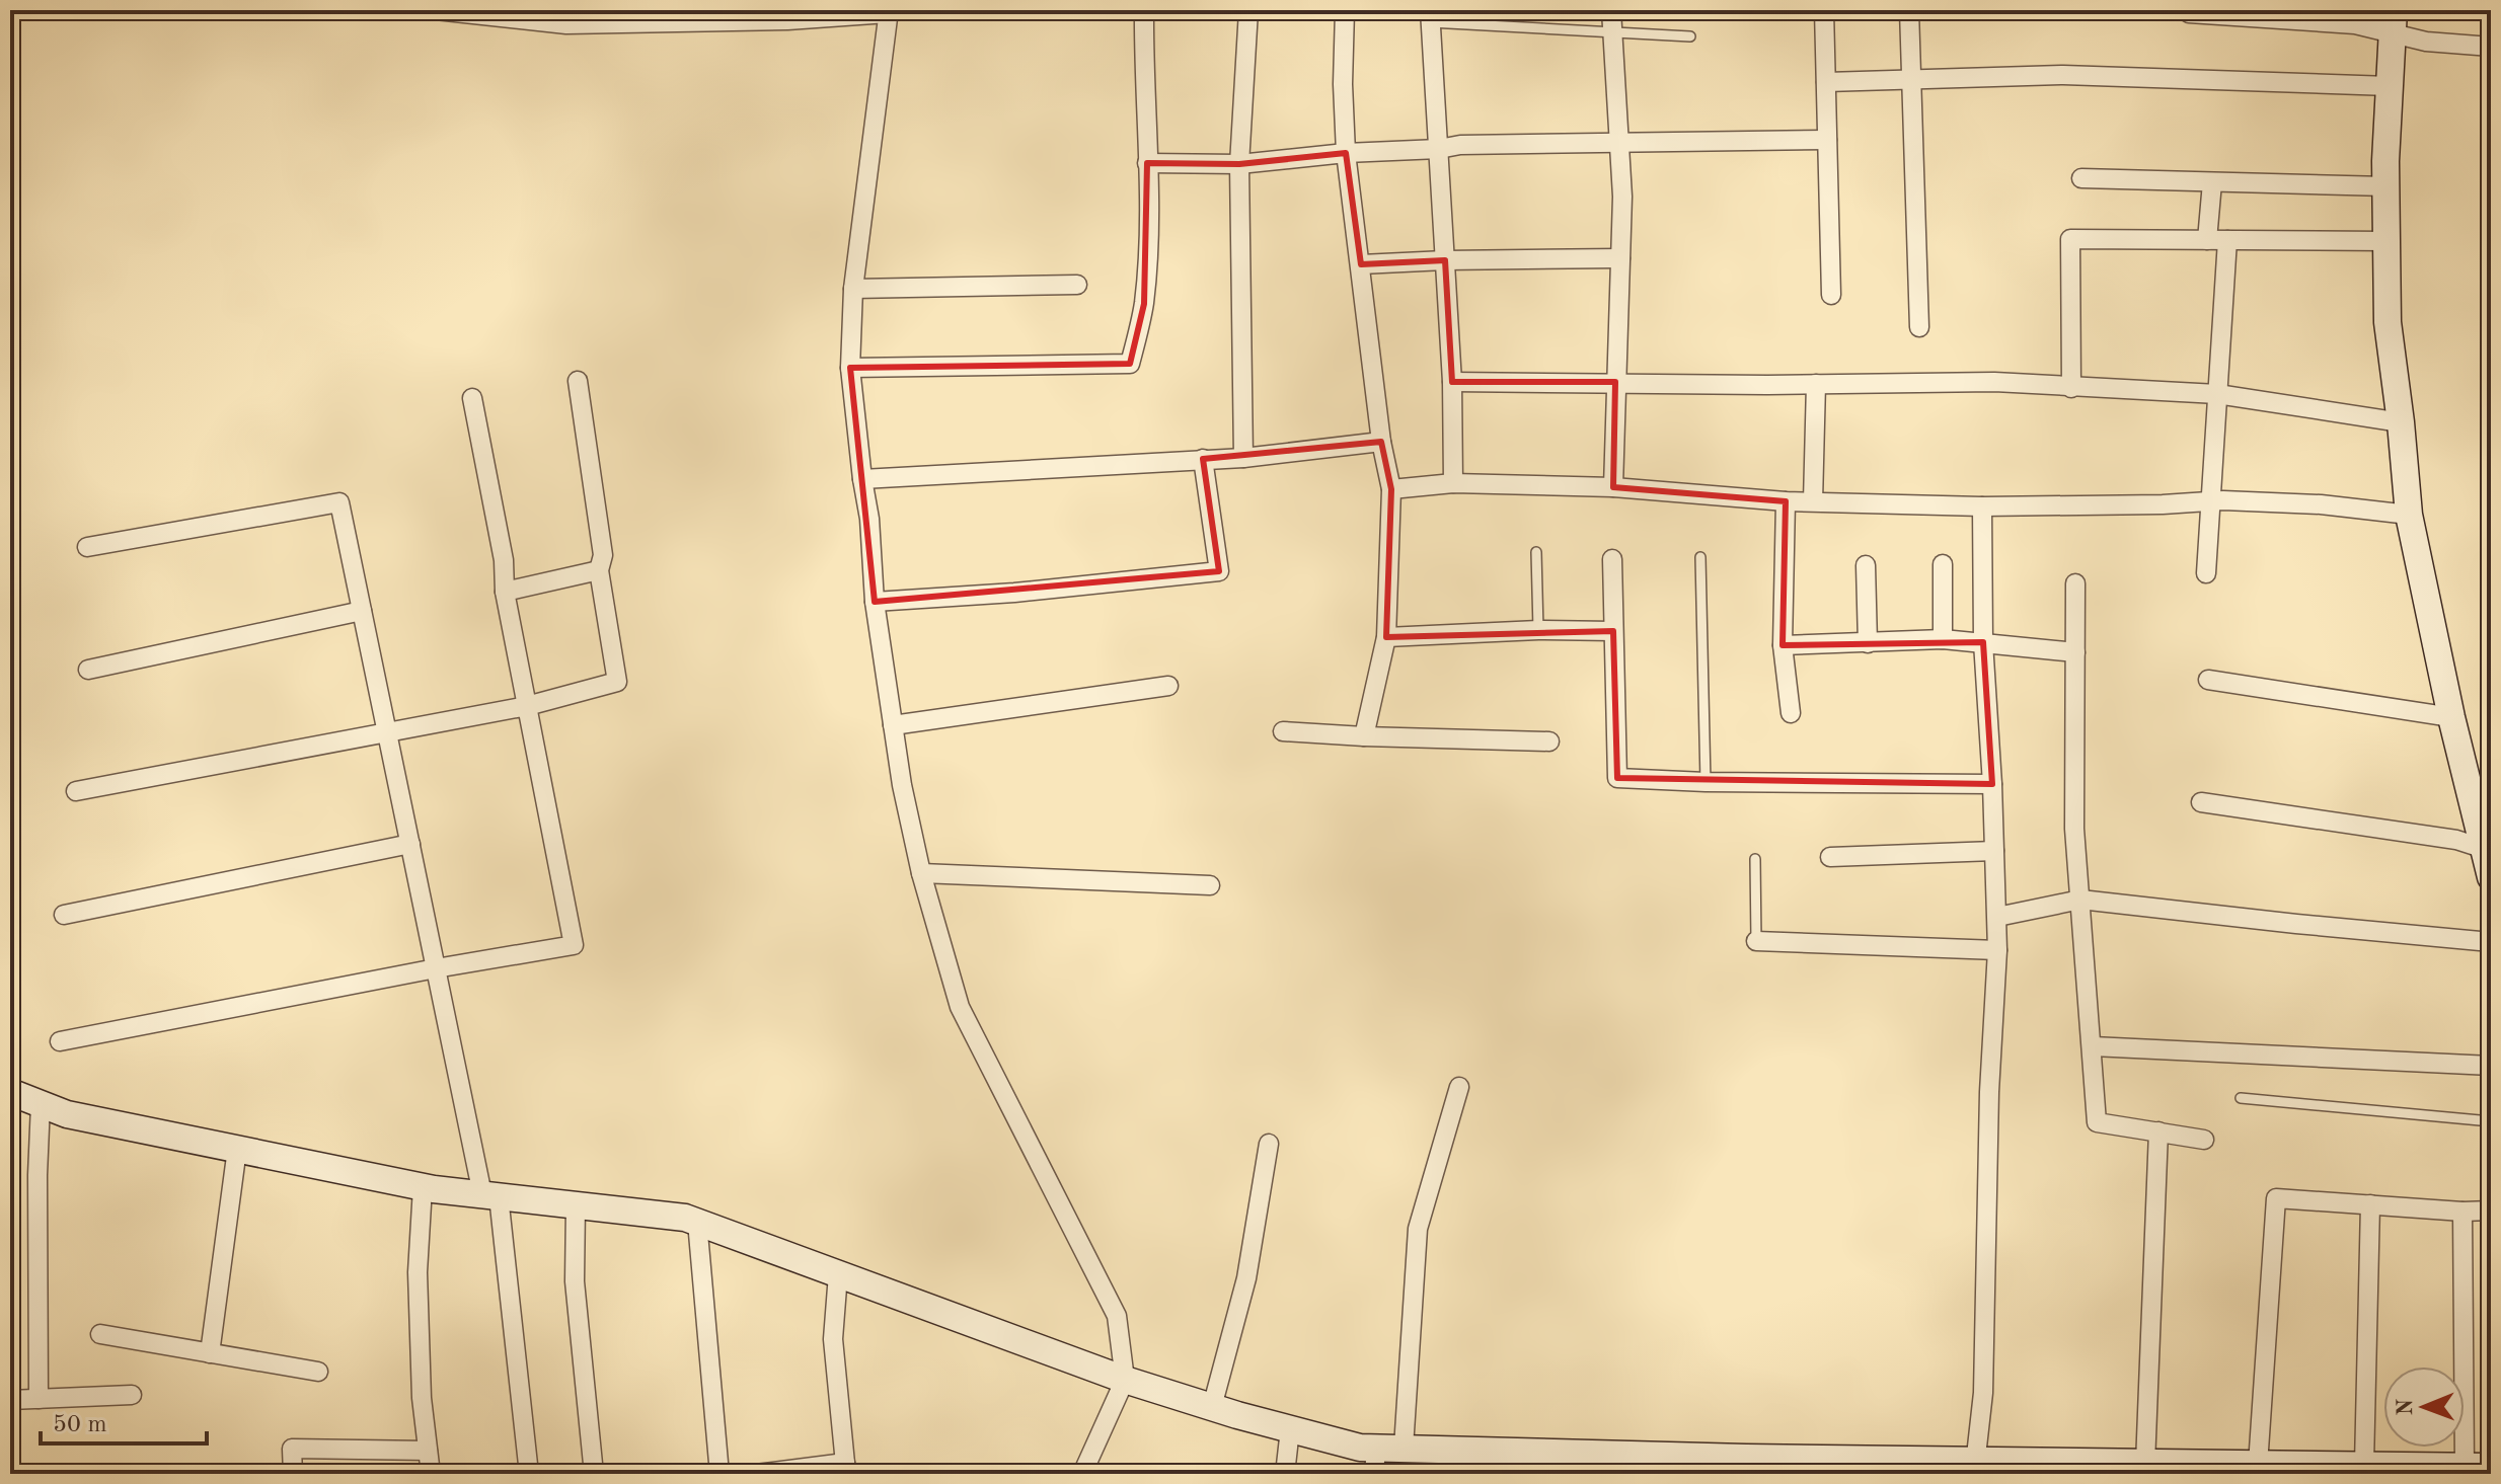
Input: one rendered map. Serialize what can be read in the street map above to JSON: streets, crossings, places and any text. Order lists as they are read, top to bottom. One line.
{"scale_bar":"50 m","north":"left"}
